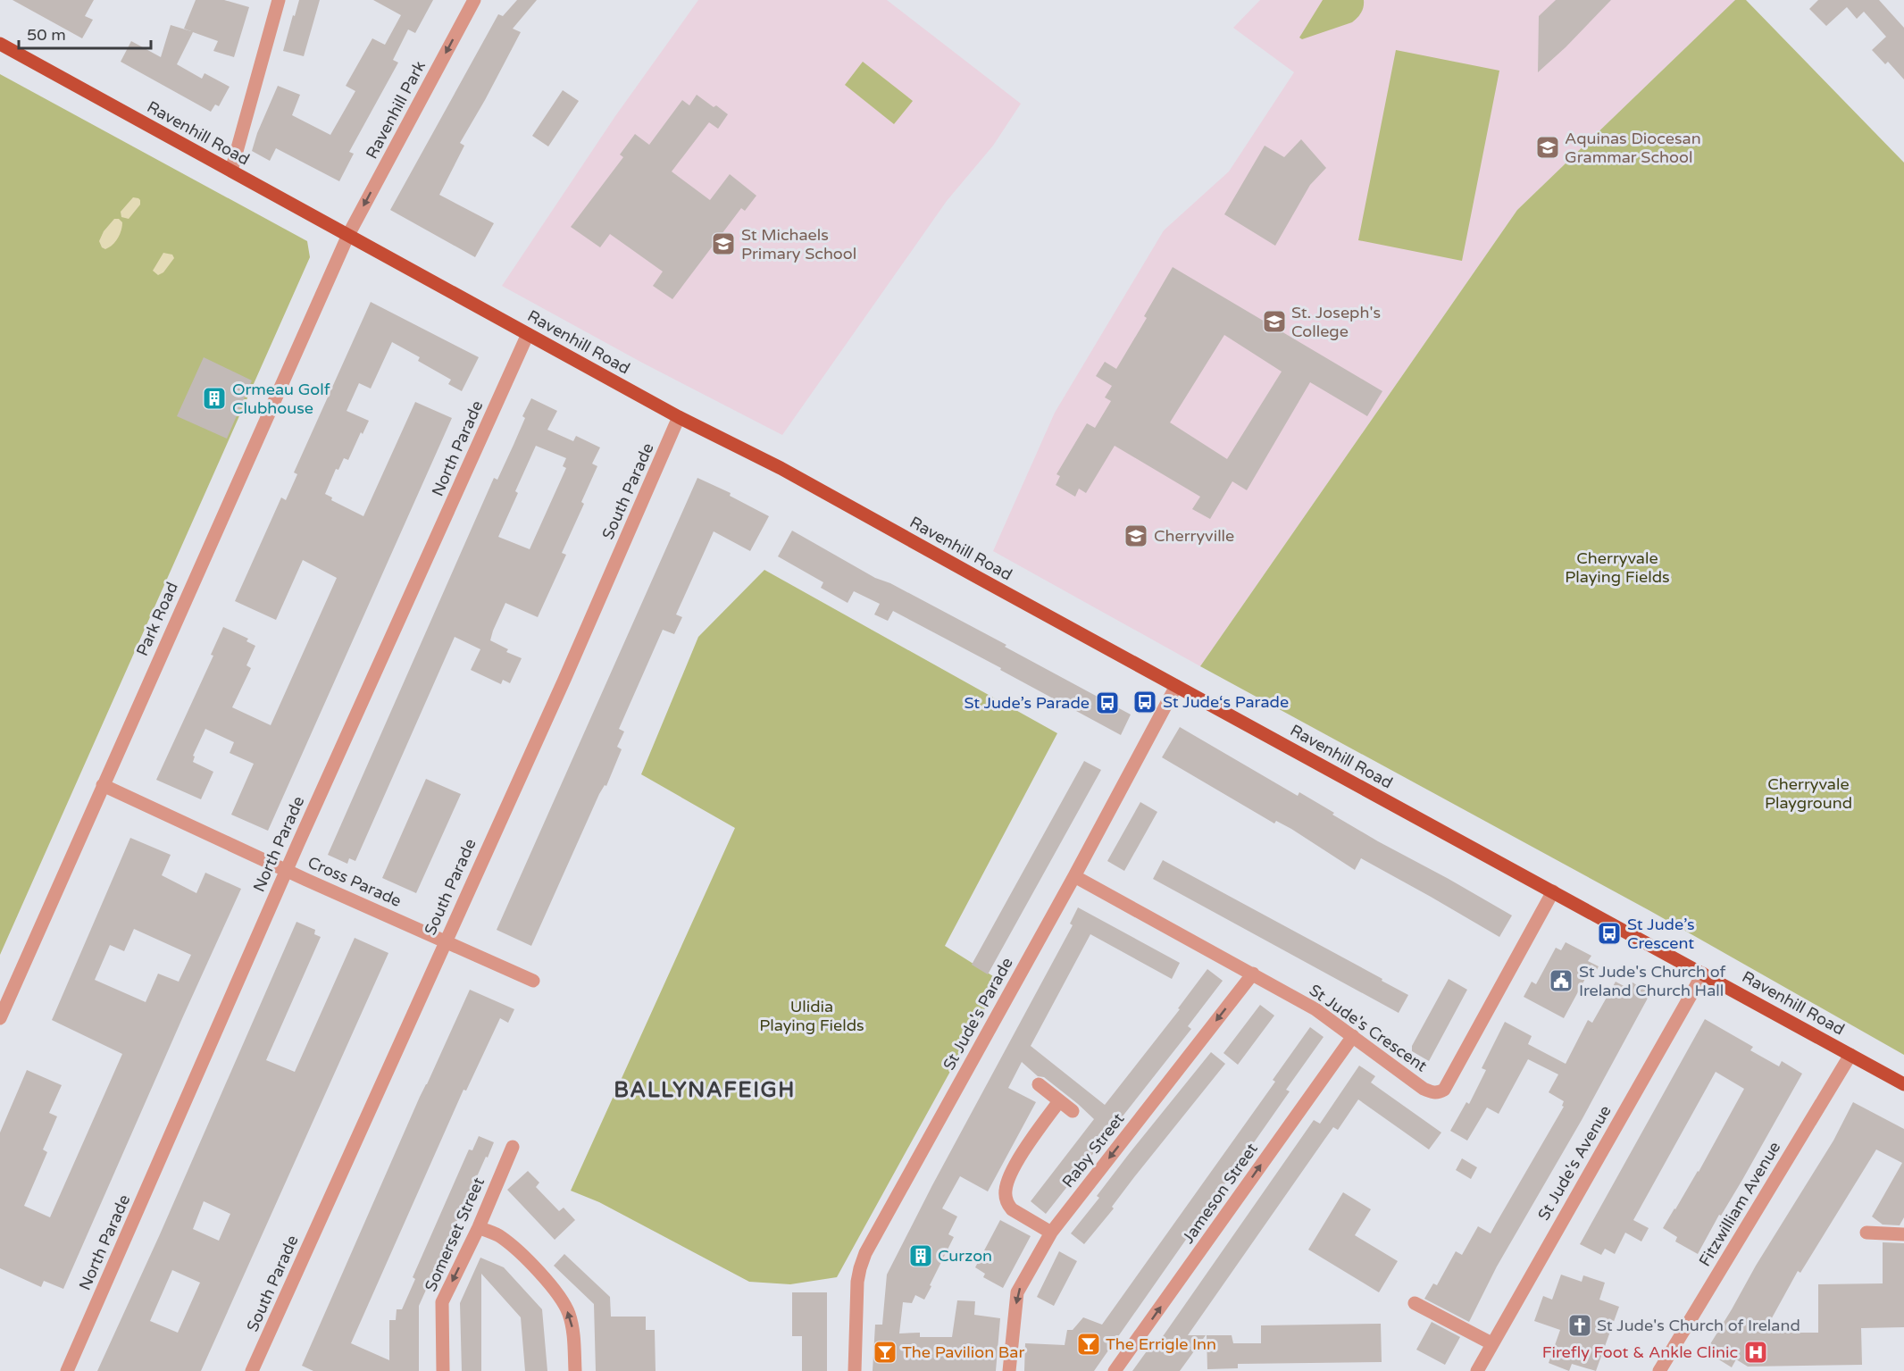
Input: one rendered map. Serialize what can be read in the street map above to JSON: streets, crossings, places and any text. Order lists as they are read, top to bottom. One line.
{"streets":{"main road":["Ravenhill Road"],"street":["Ravenhill Park","North Parade","South Parade","Park Road","Cross Parade","St Jude's Parade","St Jude's Crescent","Raby Street","St Jude's Avenue","Jameson Street","Fitzwilliam Avenue","Somerset Street"]},"crossings":[["Ravenhill Park","Ravenhill Road"],["Ravenhill Park","Park Road"],["Ravenhill Road","North Parade"],["Ravenhill Road","South Parade"],["Ravenhill Road","Park Road"],["Ravenhill Road","St Jude's Parade"],["Ravenhill Road","St Jude's Crescent"],["Ravenhill Road","St Jude's Avenue"],["Ravenhill Road","Fitzwilliam Avenue"],["North Parade","Cross Parade"],["South Parade","Cross Parade"],["Park Road","Cross Parade"],["St Jude's Parade","St Jude's Crescent"],["St Jude's Crescent","Raby Street"],["St Jude's Crescent","Jameson Street"]],"one_way":["Ravenhill Park","Raby Street","Jameson Street","Somerset Street"],"districts":["BALLYNAFEIGH"],"parks":["Cherryvale Playing Fields","Cherryvale Playground","Ulidia Playing Fields"],"places":{"school or university":["Aquinas Diocesan Grammar School","St Michaels Primary School","St. Joseph's College","Cherryville"],"building":["Ormeau Golf Clubhouse","Curzon"],"bus stop":["St Jude‘s Parade","St Jude’s Parade","St Jude’s Crescent"],"public building":["St Jude's Church of Ireland Church Hall"],"church":["St Jude's Church of Ireland"],"bar":["The Errigle Inn","The Pavilion Bar"],"hospital":["Firefly Foot & Ankle Clinic"]},"scale_bar":"50 m"}
